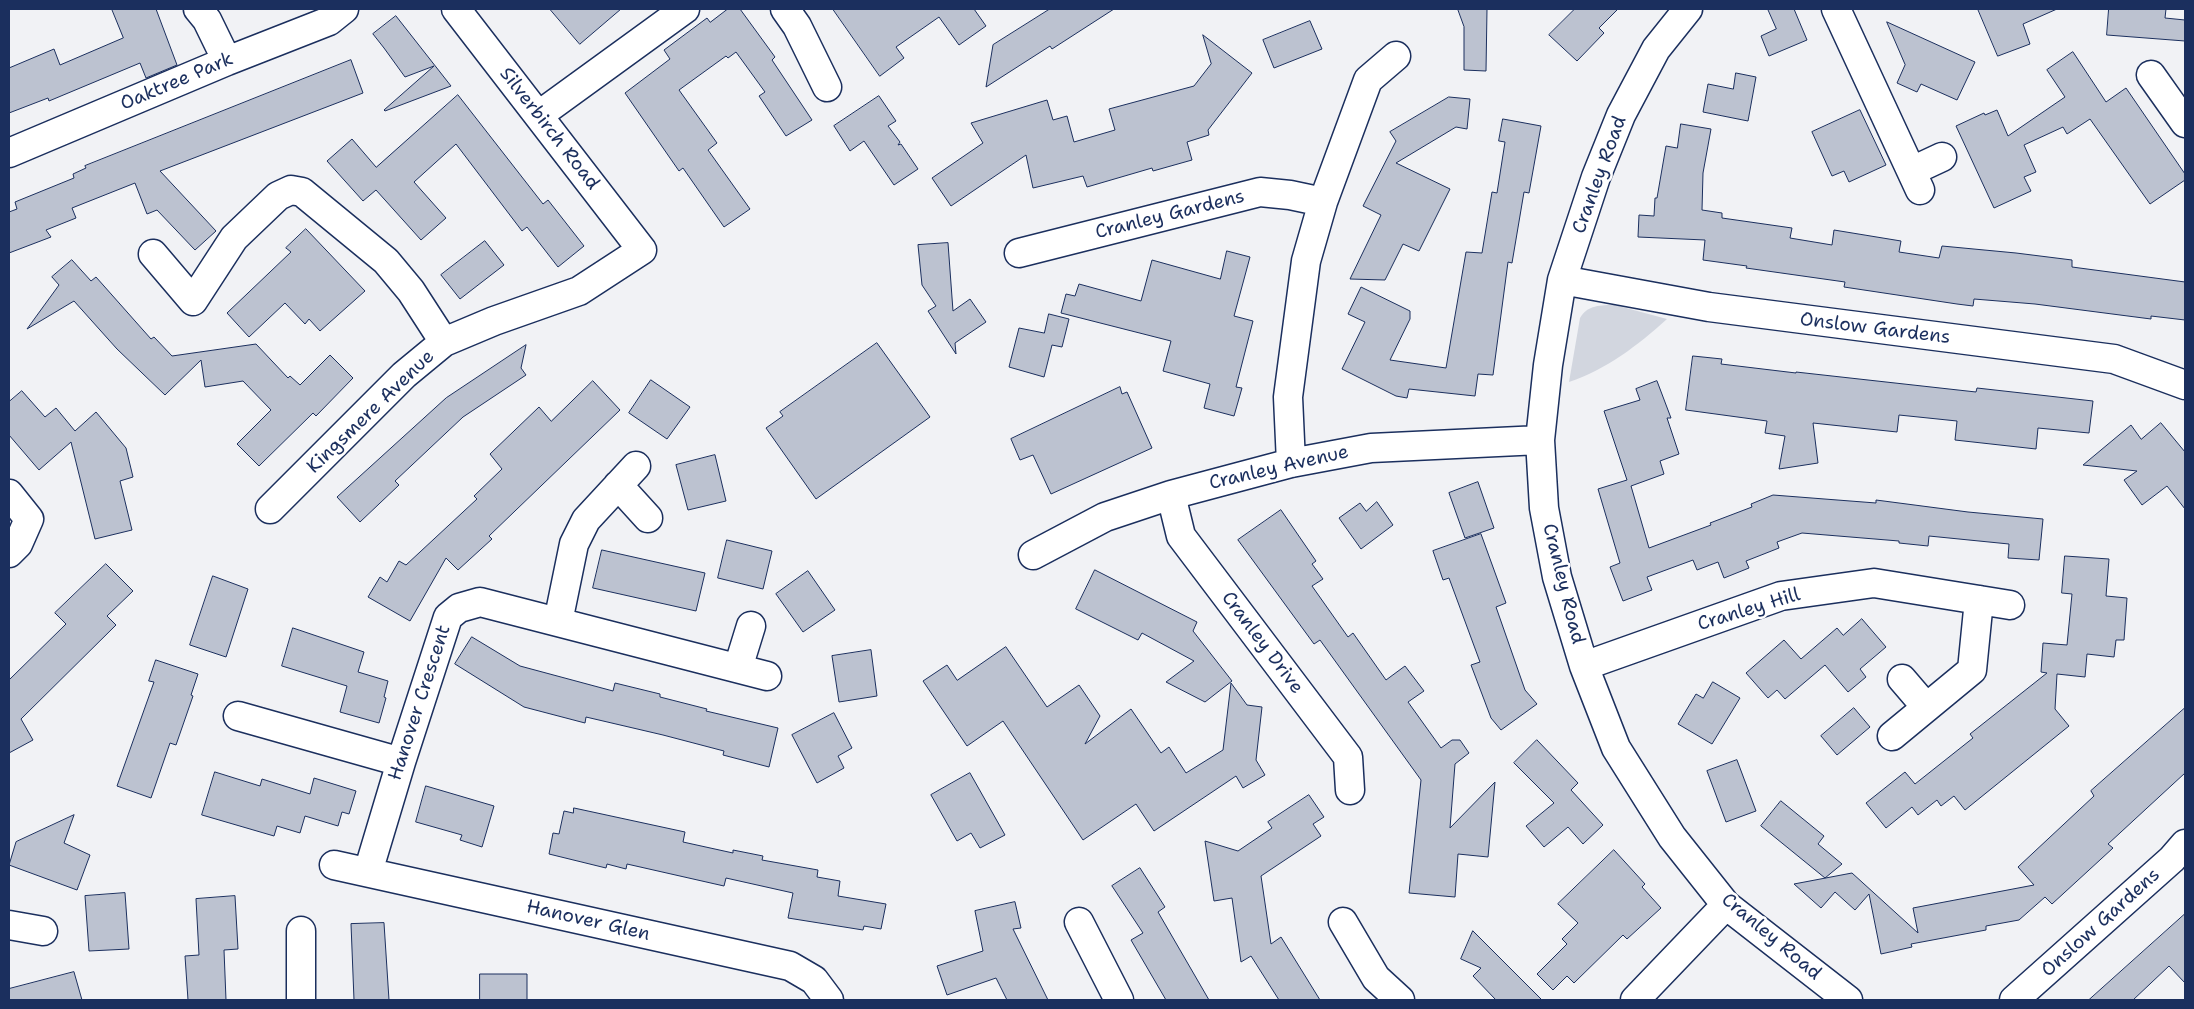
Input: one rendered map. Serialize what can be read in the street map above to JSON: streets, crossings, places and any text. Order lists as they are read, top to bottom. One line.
{"streets":{"street":["Oaktree Park","Silverbirch Road","Cranley Road","Cranley Gardens","Onslow Gardens","Kingsmere Avenue","Cranley Avenue","Cranley Hill","Cranley Drive","Hanover Crescent","Hanover Glen"]},"crossings":[["Silverbirch Road","Kingsmere Avenue"],["Cranley Road","Onslow Gardens"],["Cranley Road","Cranley Avenue"],["Cranley Road","Cranley Hill"],["Cranley Avenue","Cranley Drive"],["Hanover Crescent","Hanover Glen"]]}
